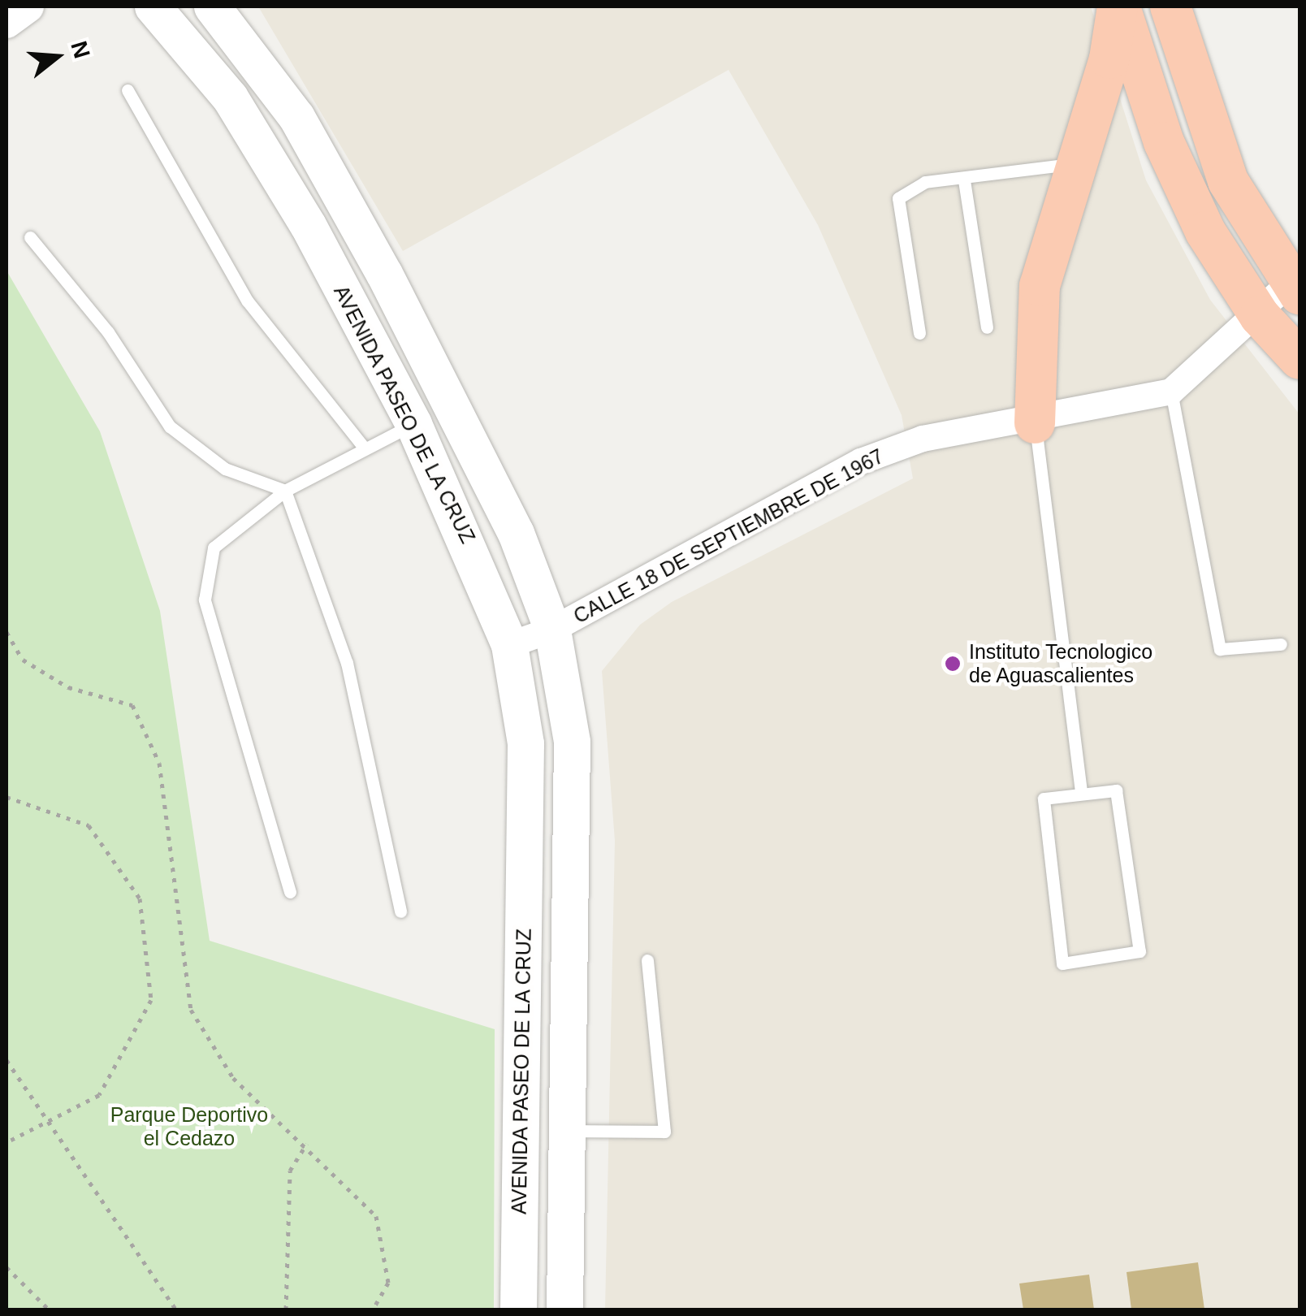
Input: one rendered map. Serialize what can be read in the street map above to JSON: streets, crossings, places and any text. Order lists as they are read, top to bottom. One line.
{"streets":{"main road":["AVENIDA PASEO DE LA CRUZ"],"street":["CALLE 18 DE SEPTIEMBRE DE 1967"]},"crossings":[["AVENIDA PASEO DE LA CRUZ","CALLE 18 DE SEPTIEMBRE DE 1967"]],"parks":["Parque Deportivo el Cedazo"],"places":["Instituto Tecnologico de Aguascalientes"],"north":"right"}
